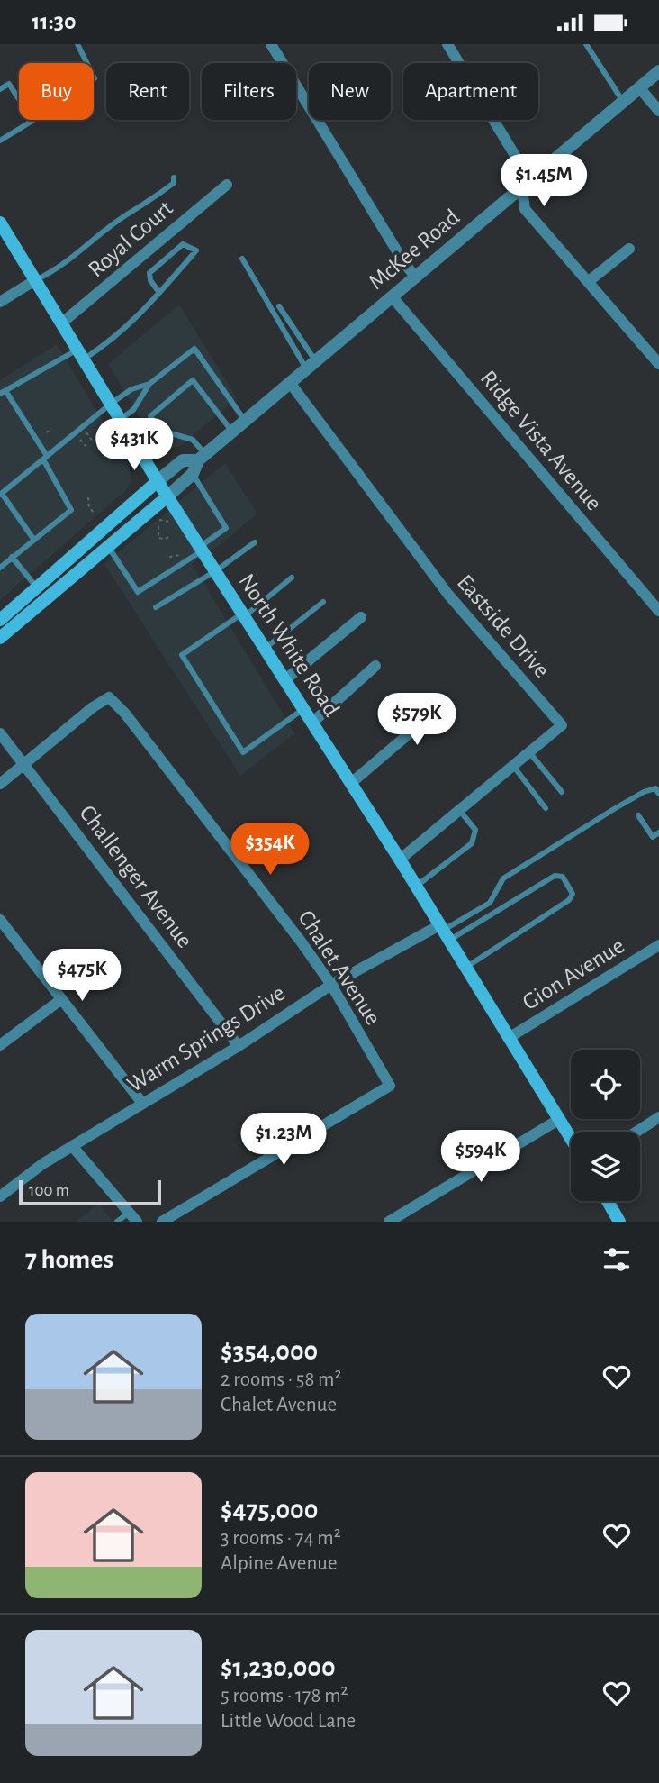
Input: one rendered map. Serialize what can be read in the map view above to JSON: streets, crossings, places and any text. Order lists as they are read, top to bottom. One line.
{"streets":{"main road":["McKee Road","North White Road"],"street":["Royal Court","Ridge Vista Avenue","Eastside Drive","Challenger Avenue","Chalet Avenue","Gion Avenue","Warm Springs Drive"]},"crossings":[["Royal Court","North White Road"],["McKee Road","Ridge Vista Avenue"],["McKee Road","Eastside Drive"],["McKee Road","North White Road"],["Eastside Drive","North White Road"],["North White Road","Gion Avenue"],["North White Road","Warm Springs Drive"],["Challenger Avenue","Chalet Avenue"],["Challenger Avenue","Warm Springs Drive"],["Chalet Avenue","Warm Springs Drive"]],"scale_bar":"100 m","page":{"status":"11:30","chip":["Buy","Rent","Filters","New","Apartment"],"price":["$1.45M","$431K","$579K","$354K","$475K","$1.23M","$594K"],"scale":"100 m","heading":"7 homes","list":[{"name":"$354,000","note":"2 rooms · 58 m² · Chalet Avenue"},{"name":"$475,000","note":"3 rooms · 74 m² · Alpine Avenue"},{"name":"$1,230,000","note":"5 rooms · 178 m² · Little Wood Lane"}]}}
